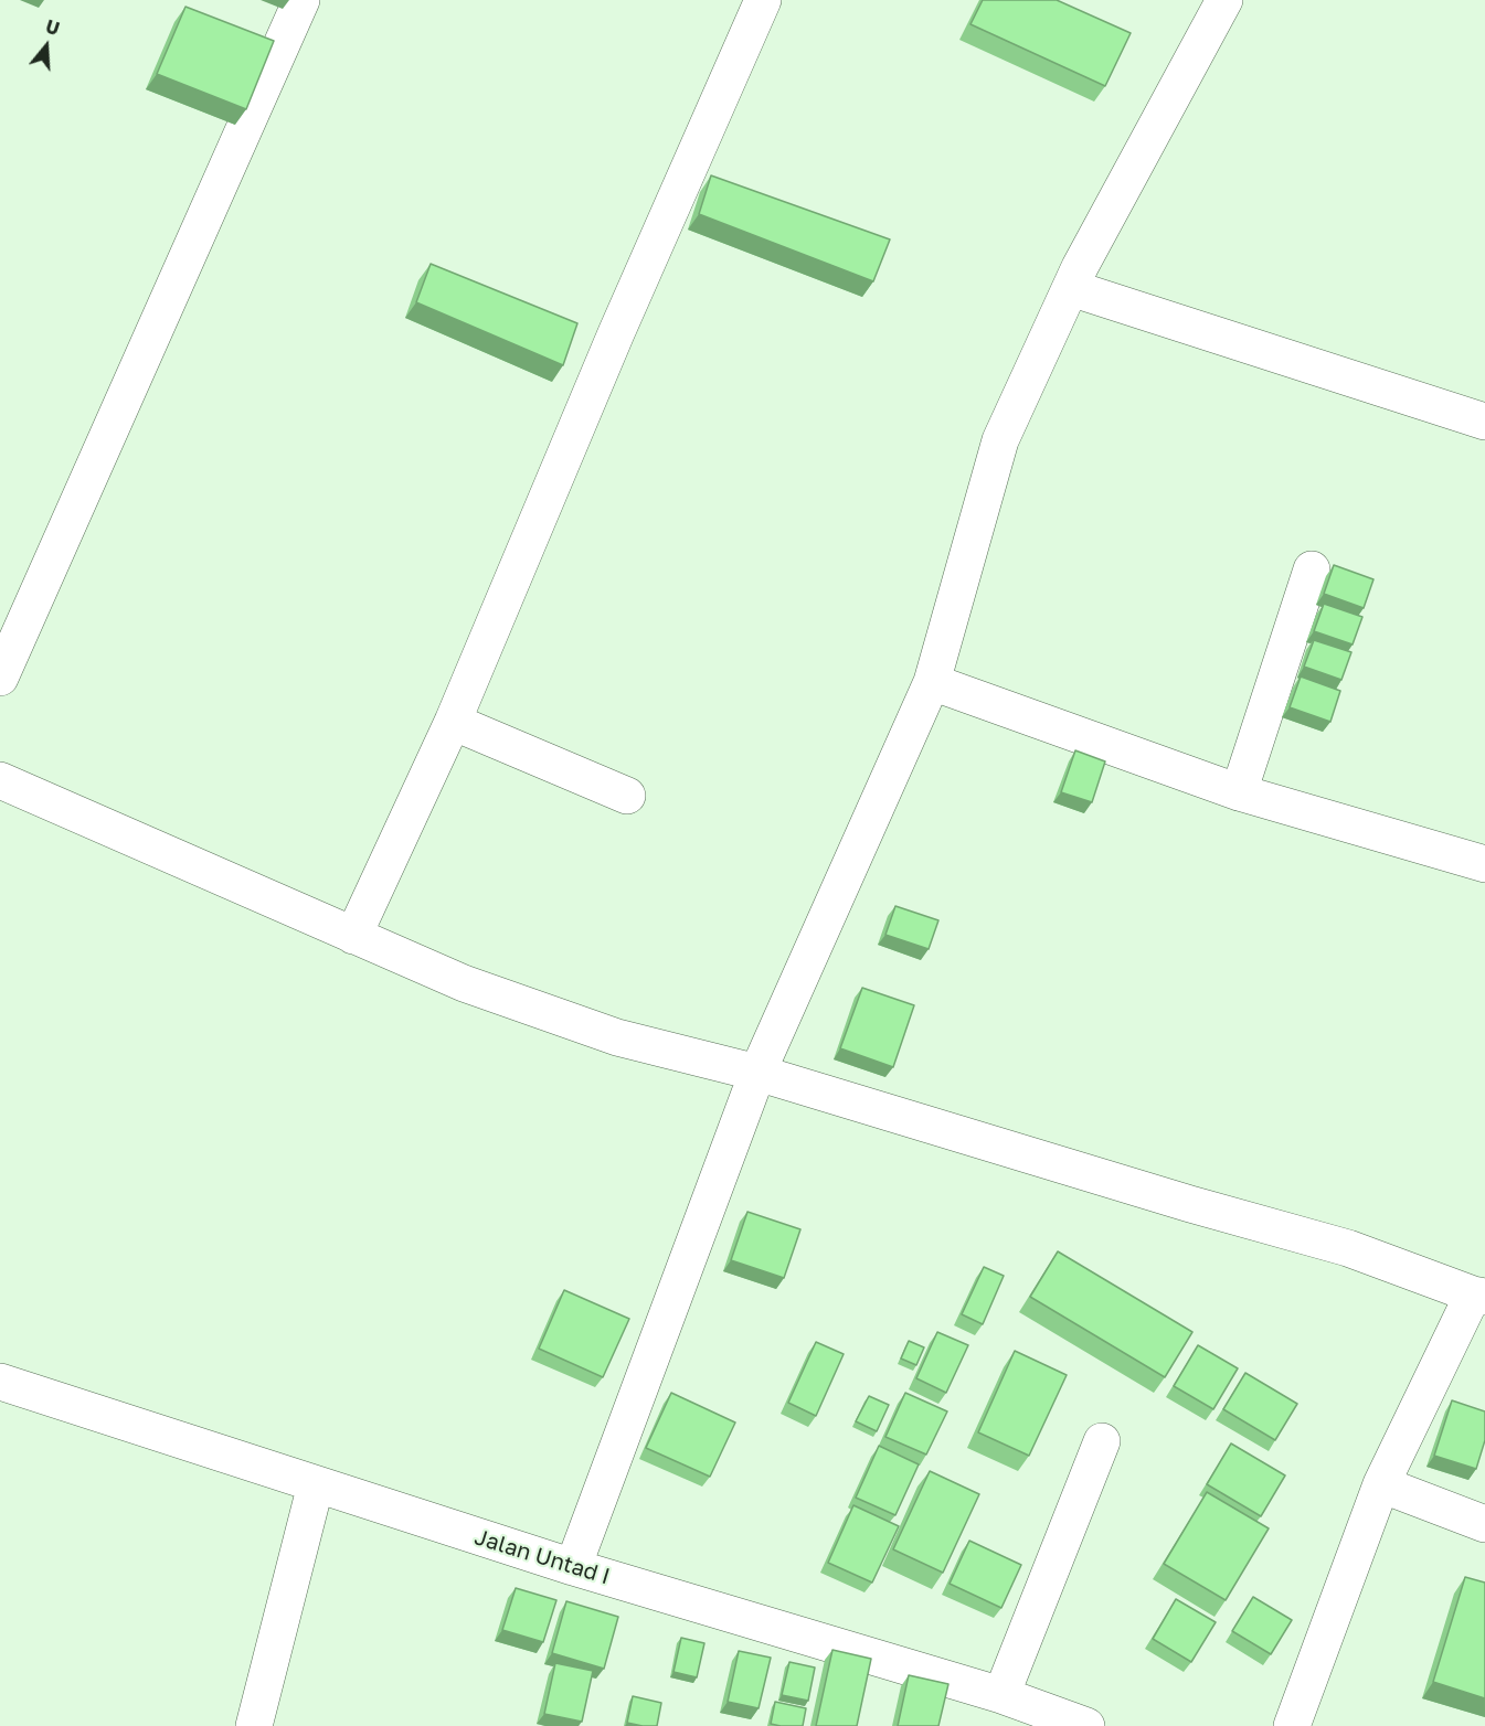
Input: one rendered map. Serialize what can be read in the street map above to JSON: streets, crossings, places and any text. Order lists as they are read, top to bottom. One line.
{"streets":{"street":["Jalan Untad I"]},"north":"top"}
